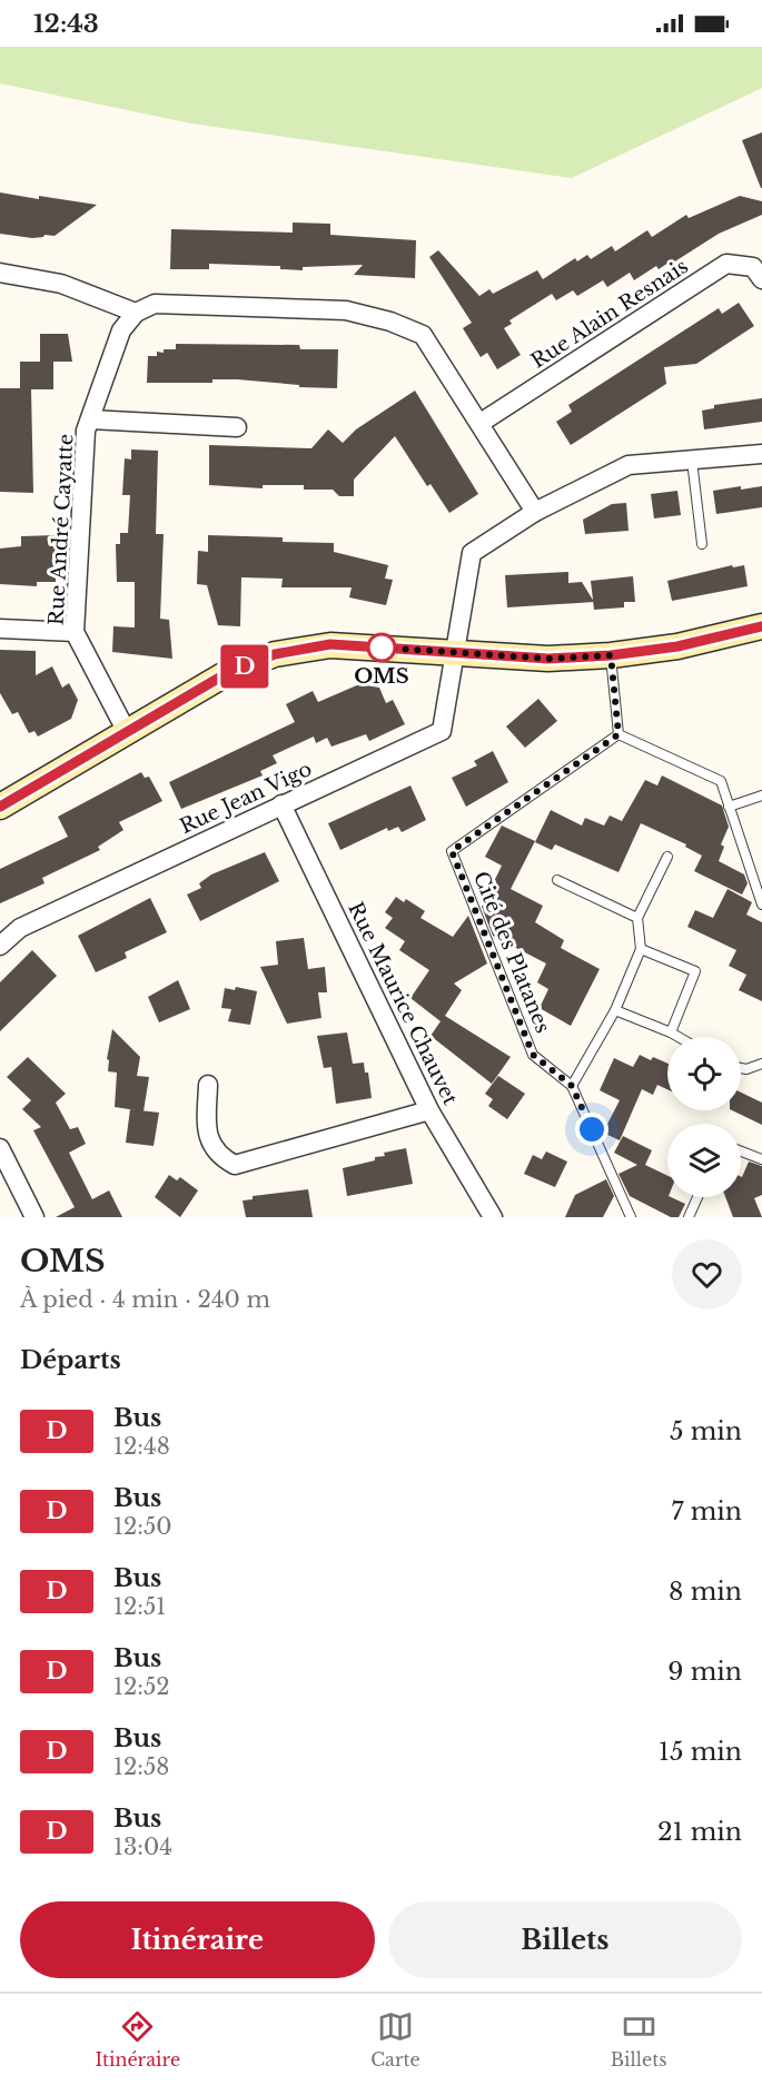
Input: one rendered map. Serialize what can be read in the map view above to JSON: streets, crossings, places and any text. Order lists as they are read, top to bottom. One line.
{"streets":{"street":["Rue Alain Resnais","Rue André Cayatte","Rue Jean Vigo","Rue Maurice Chauvet"],"lane":["Cité des Platanes"]},"crossings":[["Rue Jean Vigo","Rue Maurice Chauvet"]],"places":["OMS"],"lines":["bus line D"],"page":{"status":"12:43","on_map":"D","heading":[["OMS","À pied · 4 min · 240 m"],"Départs"],"list":[{"mark":"D","name":"Bus","note":"12:48","value":"5 min"},{"mark":"D","name":"Bus","note":"12:50","value":"7 min"},{"mark":"D","name":"Bus","note":"12:51","value":"8 min"},{"mark":"D","name":"Bus","note":"12:52","value":"9 min"},{"mark":"D","name":"Bus","note":"12:58","value":"15 min"},{"mark":"D","name":"Bus","note":"13:04","value":"21 min"}],"buttons":["Itinéraire","Billets"],"tabs":["Itinéraire","Carte","Billets"]}}
